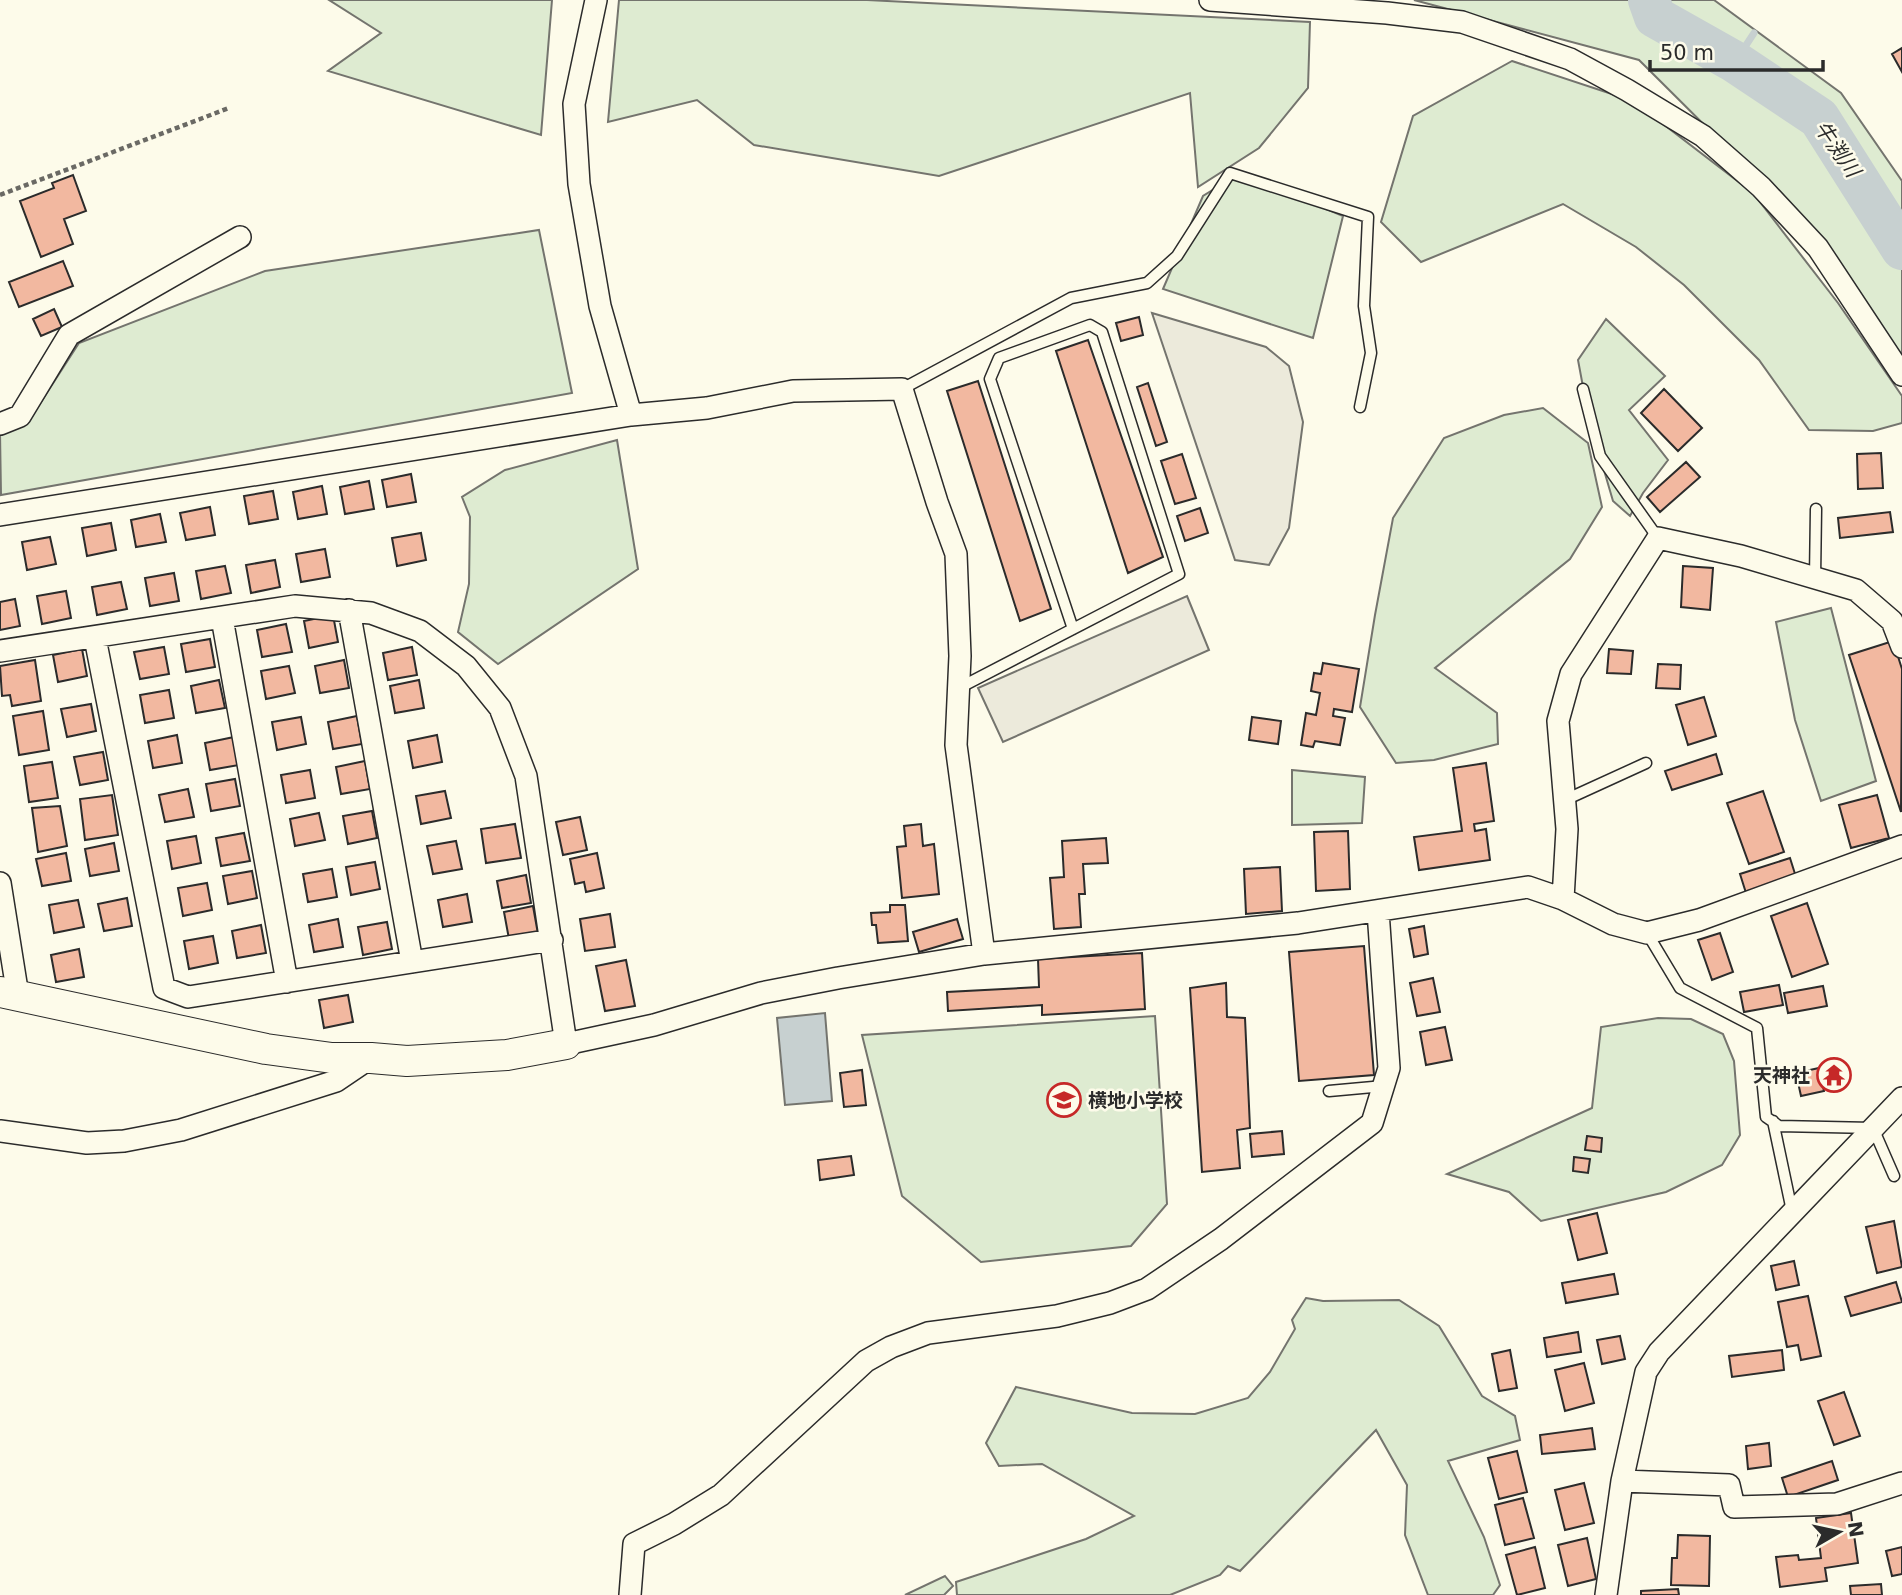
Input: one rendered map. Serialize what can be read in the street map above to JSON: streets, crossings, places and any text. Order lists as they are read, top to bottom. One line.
{"water":["牛渕川"],"places":{"temple":["天神社"],"school or university":["横地小学校"]},"scale_bar":"50 m","north":"right"}
